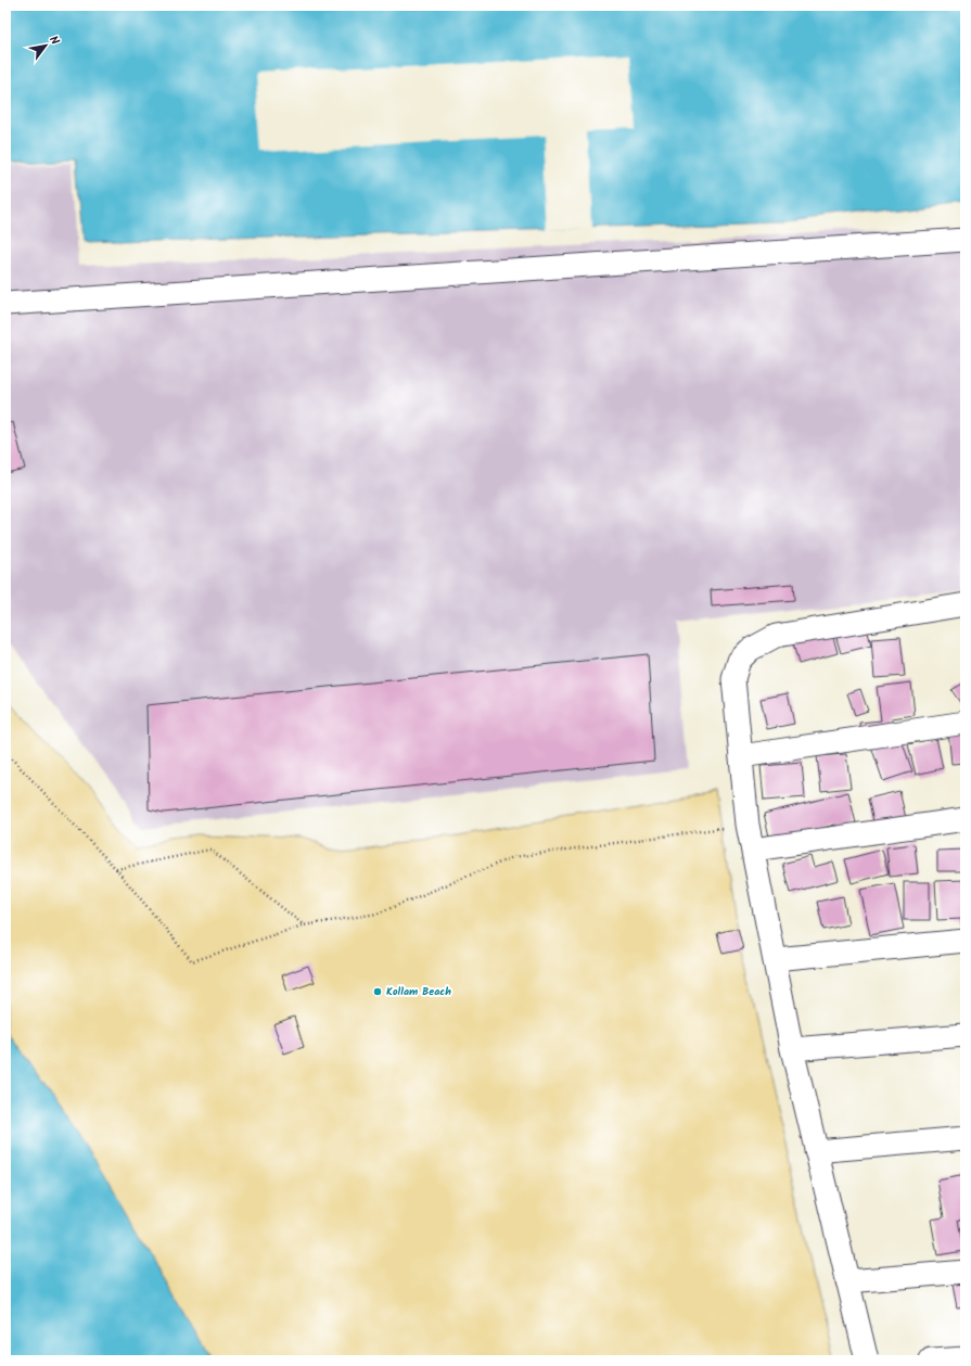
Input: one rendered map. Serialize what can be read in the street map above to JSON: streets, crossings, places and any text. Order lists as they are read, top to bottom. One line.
{"places":["Kollam Beach"],"north":"top right"}
